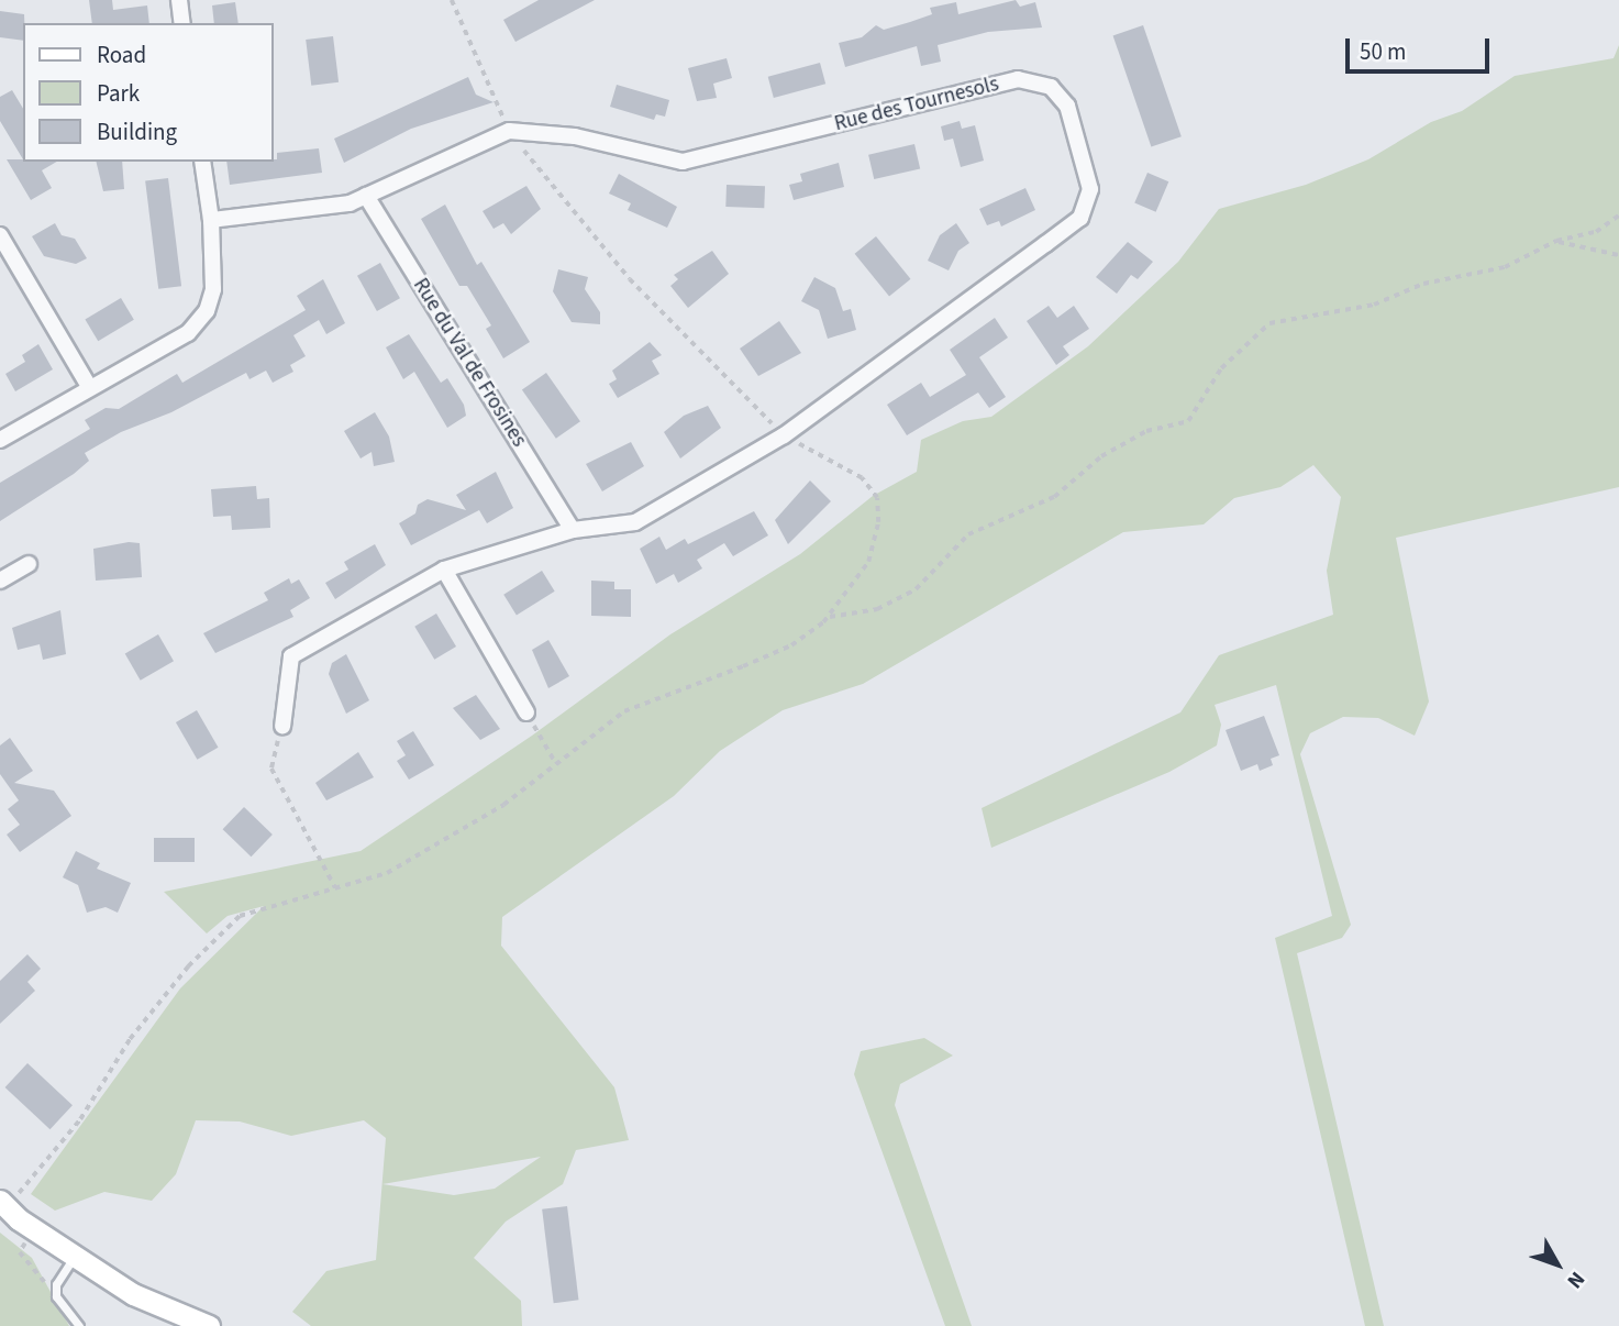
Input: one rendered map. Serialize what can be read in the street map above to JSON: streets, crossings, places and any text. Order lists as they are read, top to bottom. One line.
{"streets":{"street":["Rue des Tournesols","Rue du Val de Frosines"]},"crossings":[["Rue des Tournesols","Rue du Val de Frosines"]],"legend":["Road","Park","Building"],"scale_bar":"50 m","north":"bottom right"}
